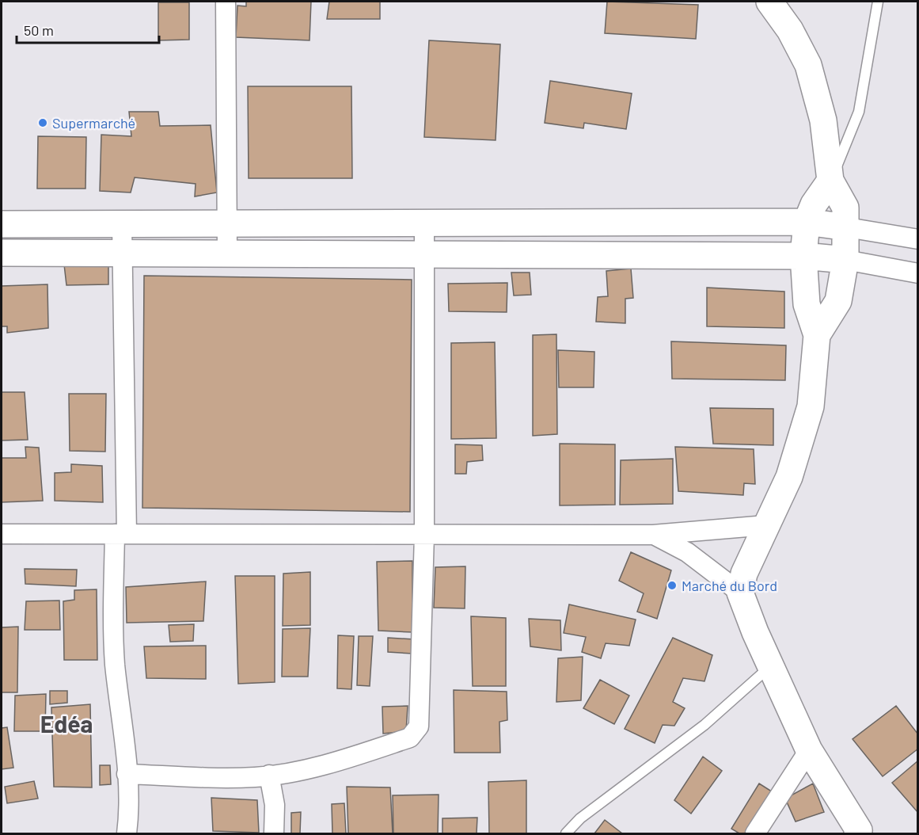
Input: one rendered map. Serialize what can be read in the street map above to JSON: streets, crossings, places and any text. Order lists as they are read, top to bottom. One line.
{"districts":["Edéa"],"places":["Supermarché","Marché du Bord"],"scale_bar":"50 m"}
